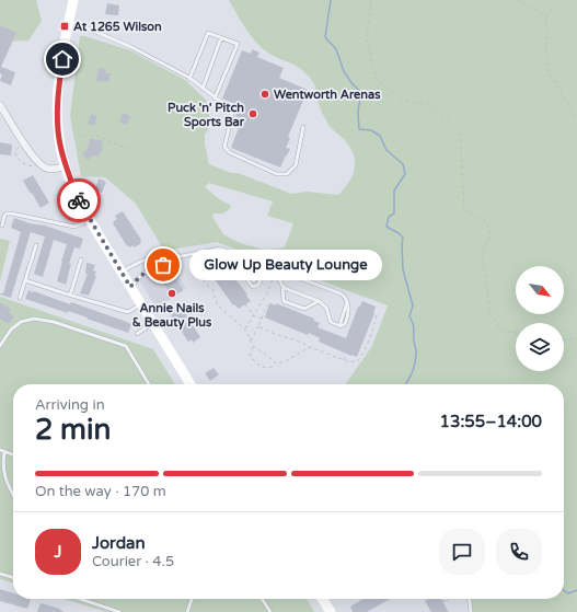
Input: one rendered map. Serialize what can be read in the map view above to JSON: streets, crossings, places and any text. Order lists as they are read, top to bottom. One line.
{"places":{"transit":["At 1265 Wilson"],"other":["Wentworth Arenas","Puck 'n' Pitch Sports Bar","Glow Up Beauty Lounge","Annie Nails & Beauty Plus"]},"north":"bottom right","page":{"bubble":"Glow Up Beauty Lounge","heading":["2 min","Arriving in","13:55–14:00"],"panel":["Jordan","Courier · 4.5"],"bar":"On the way · 170 m","round":"J"}}
